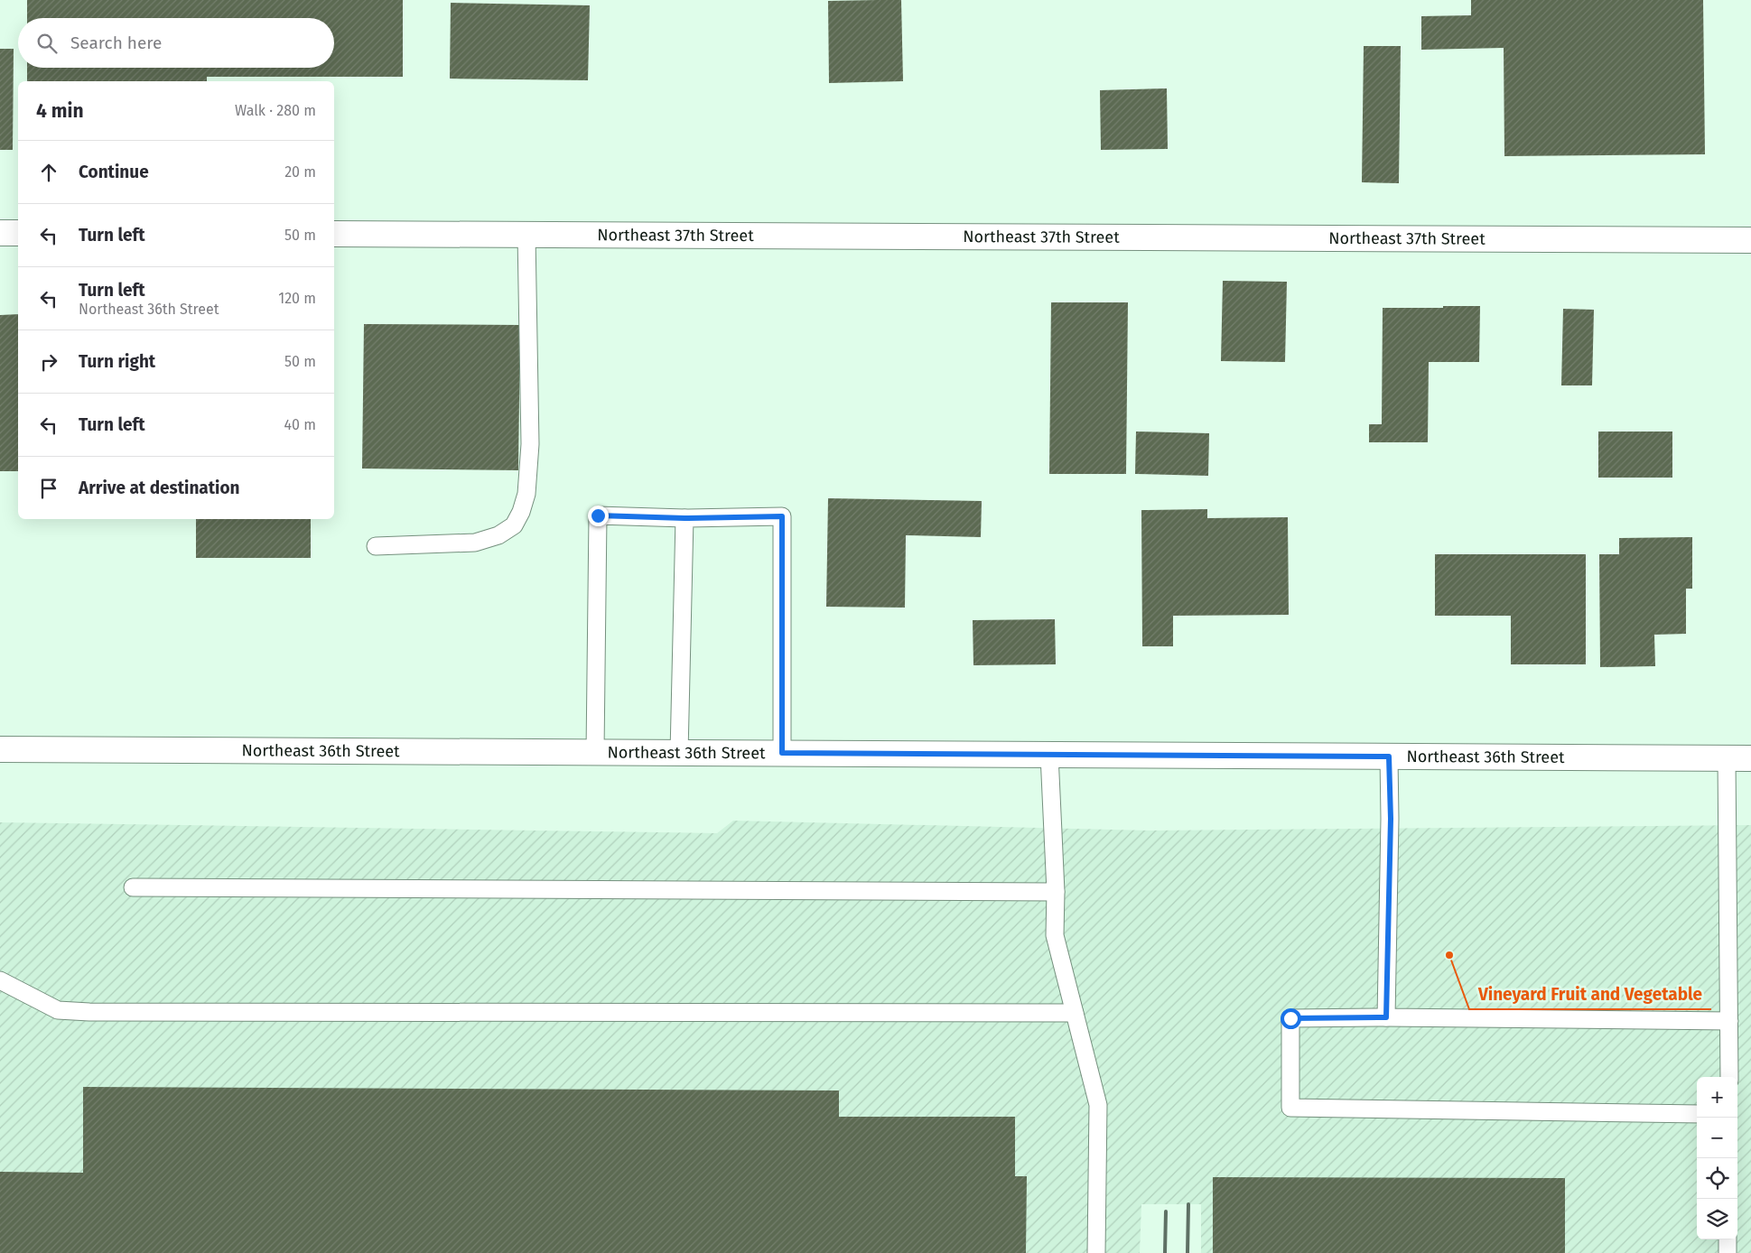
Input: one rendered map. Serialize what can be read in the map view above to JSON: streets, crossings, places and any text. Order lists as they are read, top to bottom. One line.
{"streets":{"main road":["Northeast 37th Street","Northeast 36th Street"]},"places":["Vineyard Fruit and Vegetable"],"page":{"search":"Search here","heading":["4 min","Walk · 280 m"],"list":[["Continue","20 m"],["Turn left","50 m"],["Turn left","Northeast 36th Street","120 m"],["Turn right","50 m"],["Turn left","40 m"],"Arrive at destination"],"map_buttons":["+","−"]}}
